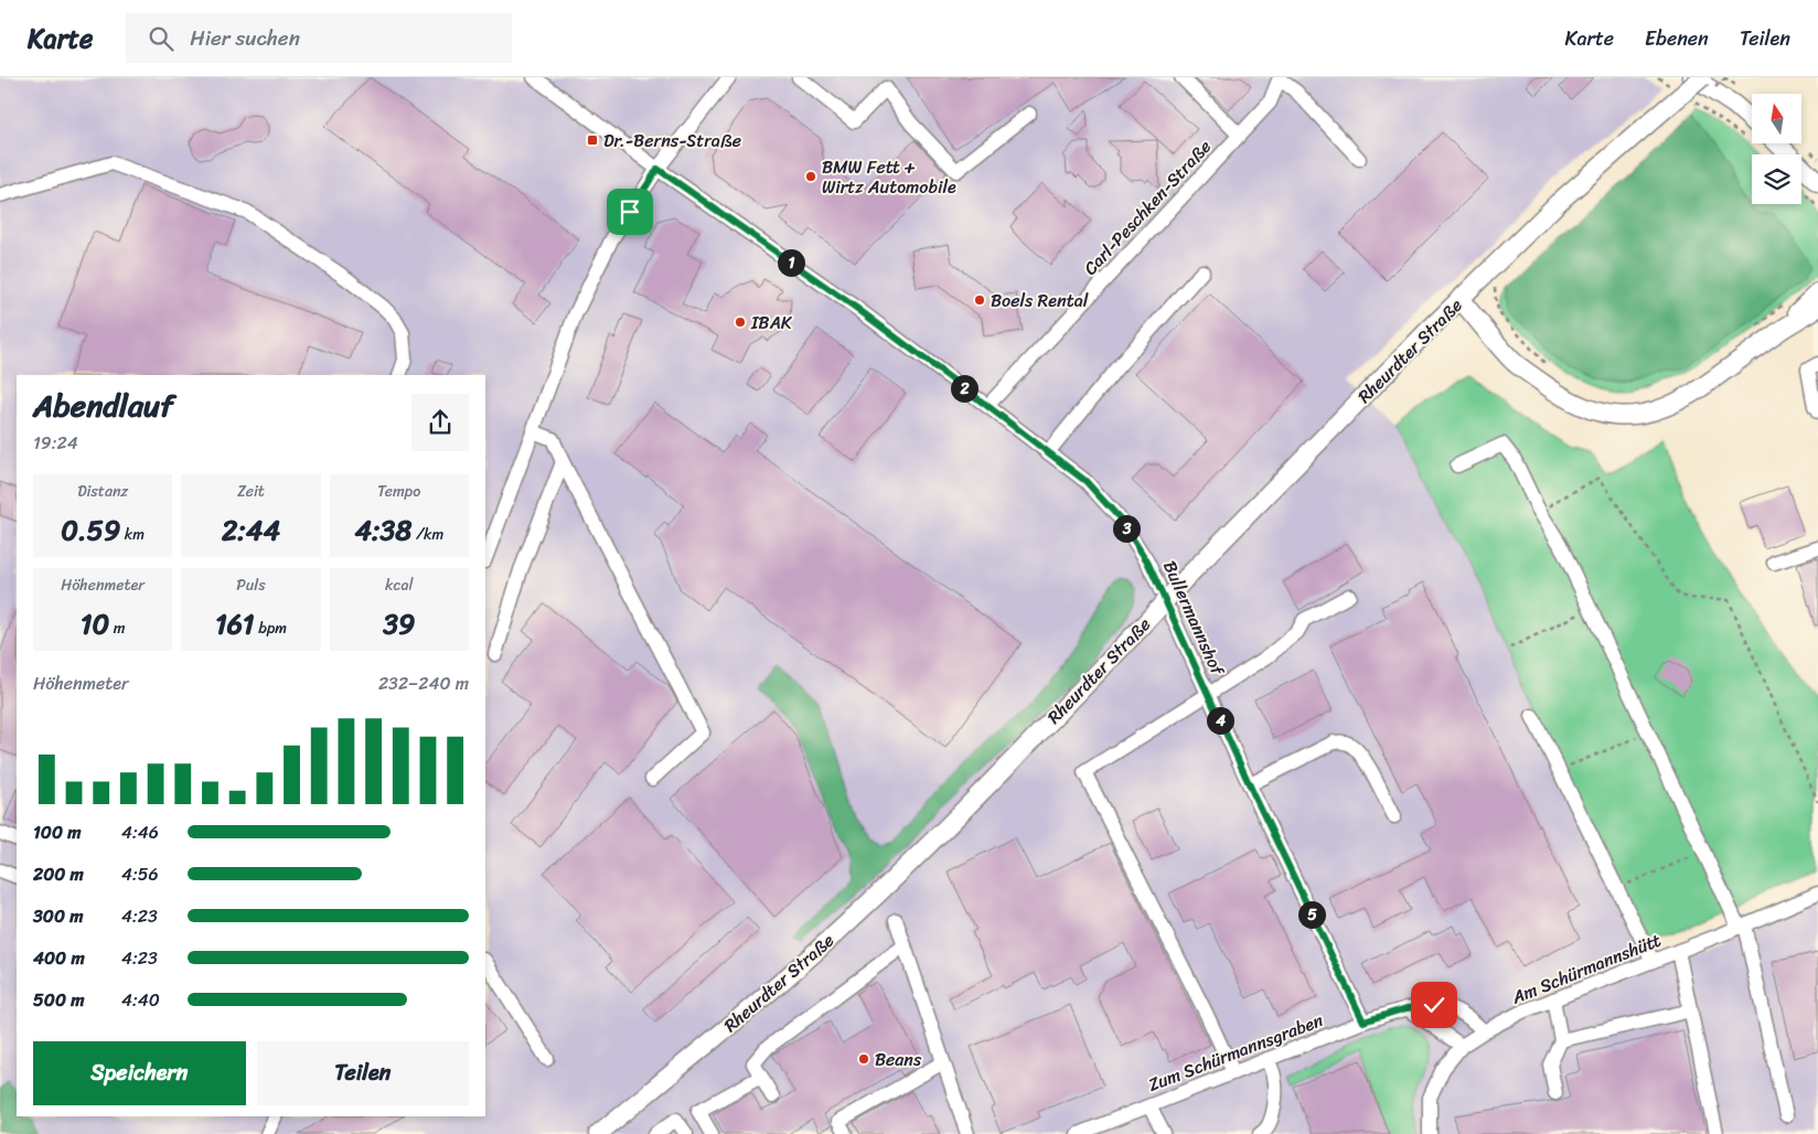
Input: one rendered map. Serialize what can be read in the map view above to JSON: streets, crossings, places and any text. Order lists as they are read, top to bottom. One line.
{"streets":{"main road":["Rheurdter Straße"],"street":["Carl-Peschken-Straße","Bullermannshof","Am Schürmannshütt","Zum Schürmannsgraben"]},"crossings":[["Carl-Peschken-Straße","Bullermannshof"],["Bullermannshof","Zum Schürmannsgraben"],["Am Schürmannshütt","Zum Schürmannsgraben"]],"places":{"transit":["Dr.-Berns-Straße"],"other":["BMW Fett + Wirtz Automobile","Boels Rental","IBAK","Beans"]},"north":"top","page":{"header":"Karte","search":"Hier suchen","nav":["Karte","Ebenen","Teilen"],"pins":["1","2","3","4","5"],"heading":["Abendlauf","19:24"],"stats":[["Distanz","0.59 km"],["Zeit","2:44"],["Tempo","4:38 /km"],["Höhenmeter","10 m"],["Puls","161 bpm"],["kcal","39"]],"chart":["Höhenmeter","232–240 m"],"list":[{"name":"100 m","note":"4:46"},{"name":"200 m","note":"4:56"},{"name":"300 m","note":"4:23"},{"name":"400 m","note":"4:23"},{"name":"500 m","note":"4:40"}],"buttons":["Speichern","Teilen"]}}
